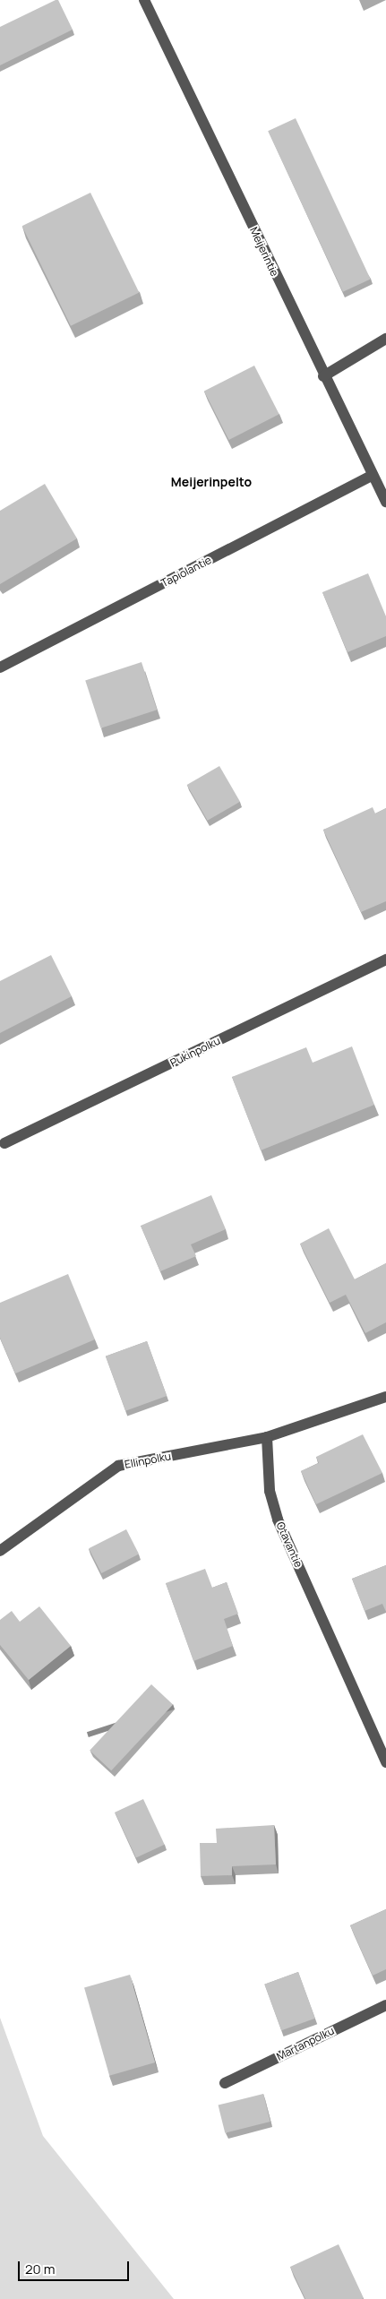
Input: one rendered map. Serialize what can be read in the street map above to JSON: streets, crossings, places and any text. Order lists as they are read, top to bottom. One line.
{"streets":{"street":["Meijerintie","Tapiolantie","Pukinpolku","Ellinpolku","Otavantie","Martanpolku"]},"crossings":[["Meijerintie","Tapiolantie"],["Ellinpolku","Otavantie"]],"districts":["Meijerinpelto"],"scale_bar":"20 m"}
